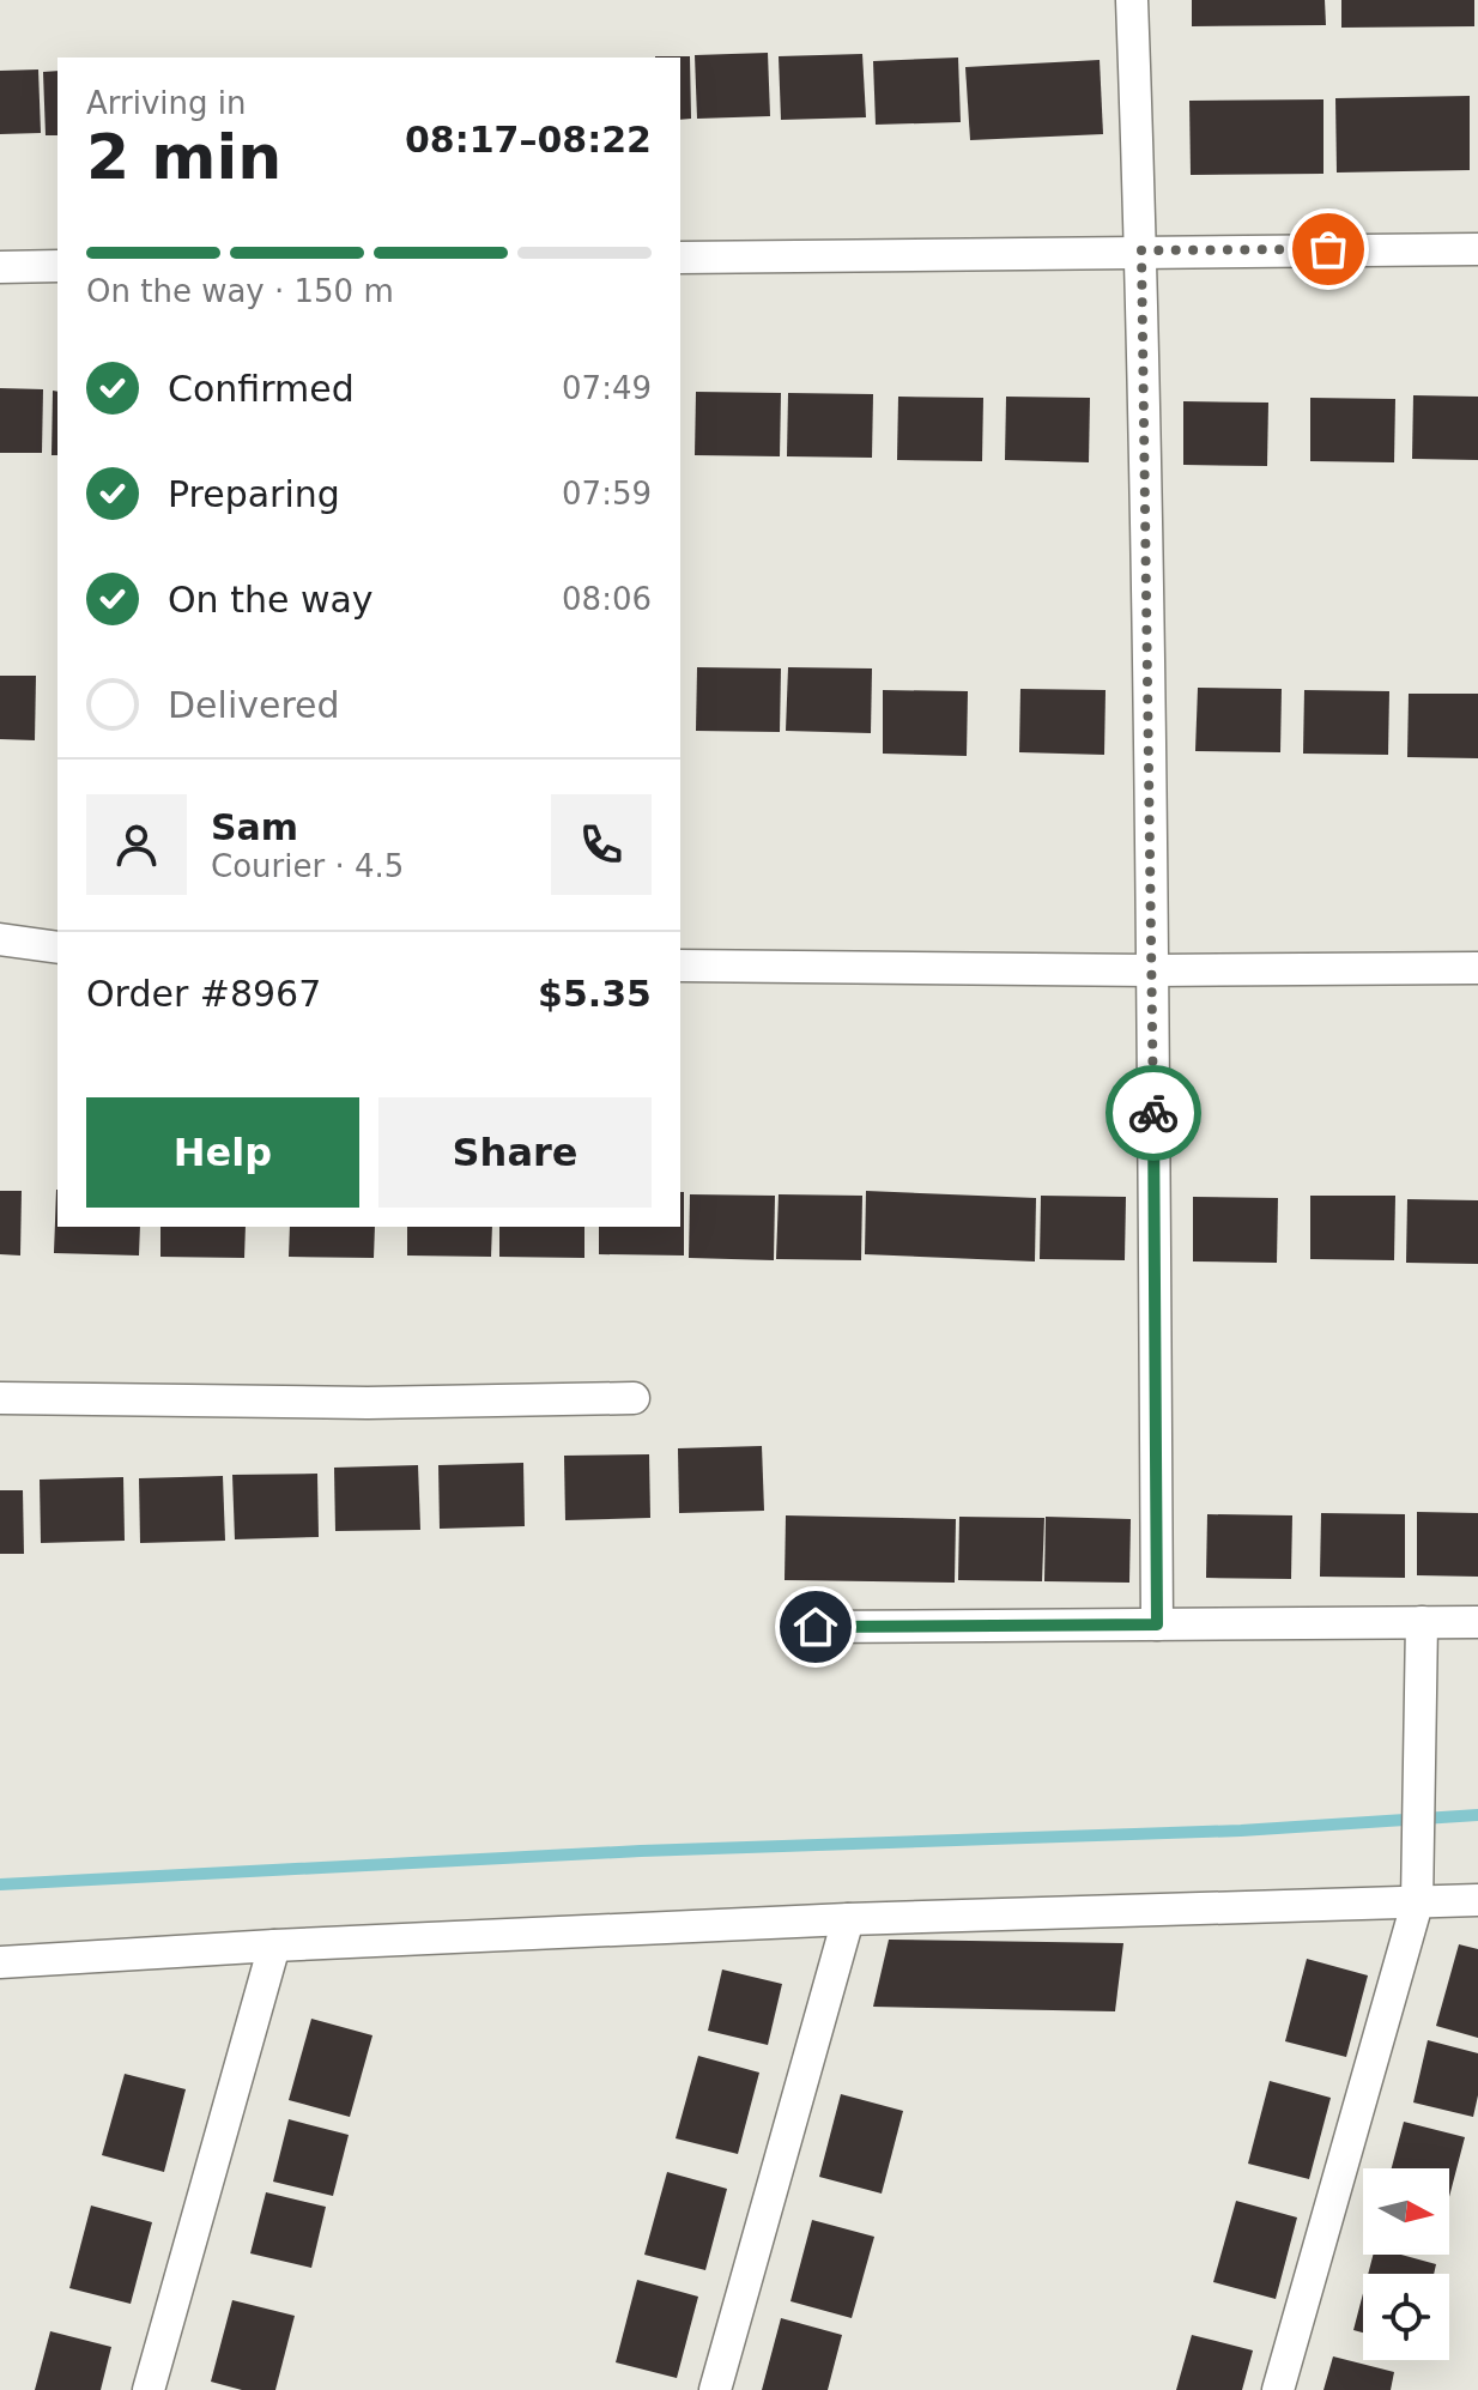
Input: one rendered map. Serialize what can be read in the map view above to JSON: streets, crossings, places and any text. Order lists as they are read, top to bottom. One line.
{"north":"right","page":{"heading":["2 min","Arriving in","08:17–08:22"],"panel":["Sam","Courier · 4.5","Order #8967","$5.35"],"bar":"On the way · 150 m","list":[["Confirmed","07:49"],["Preparing","07:59"],["On the way","08:06"],"Delivered"],"buttons":["Help","Share"]}}
